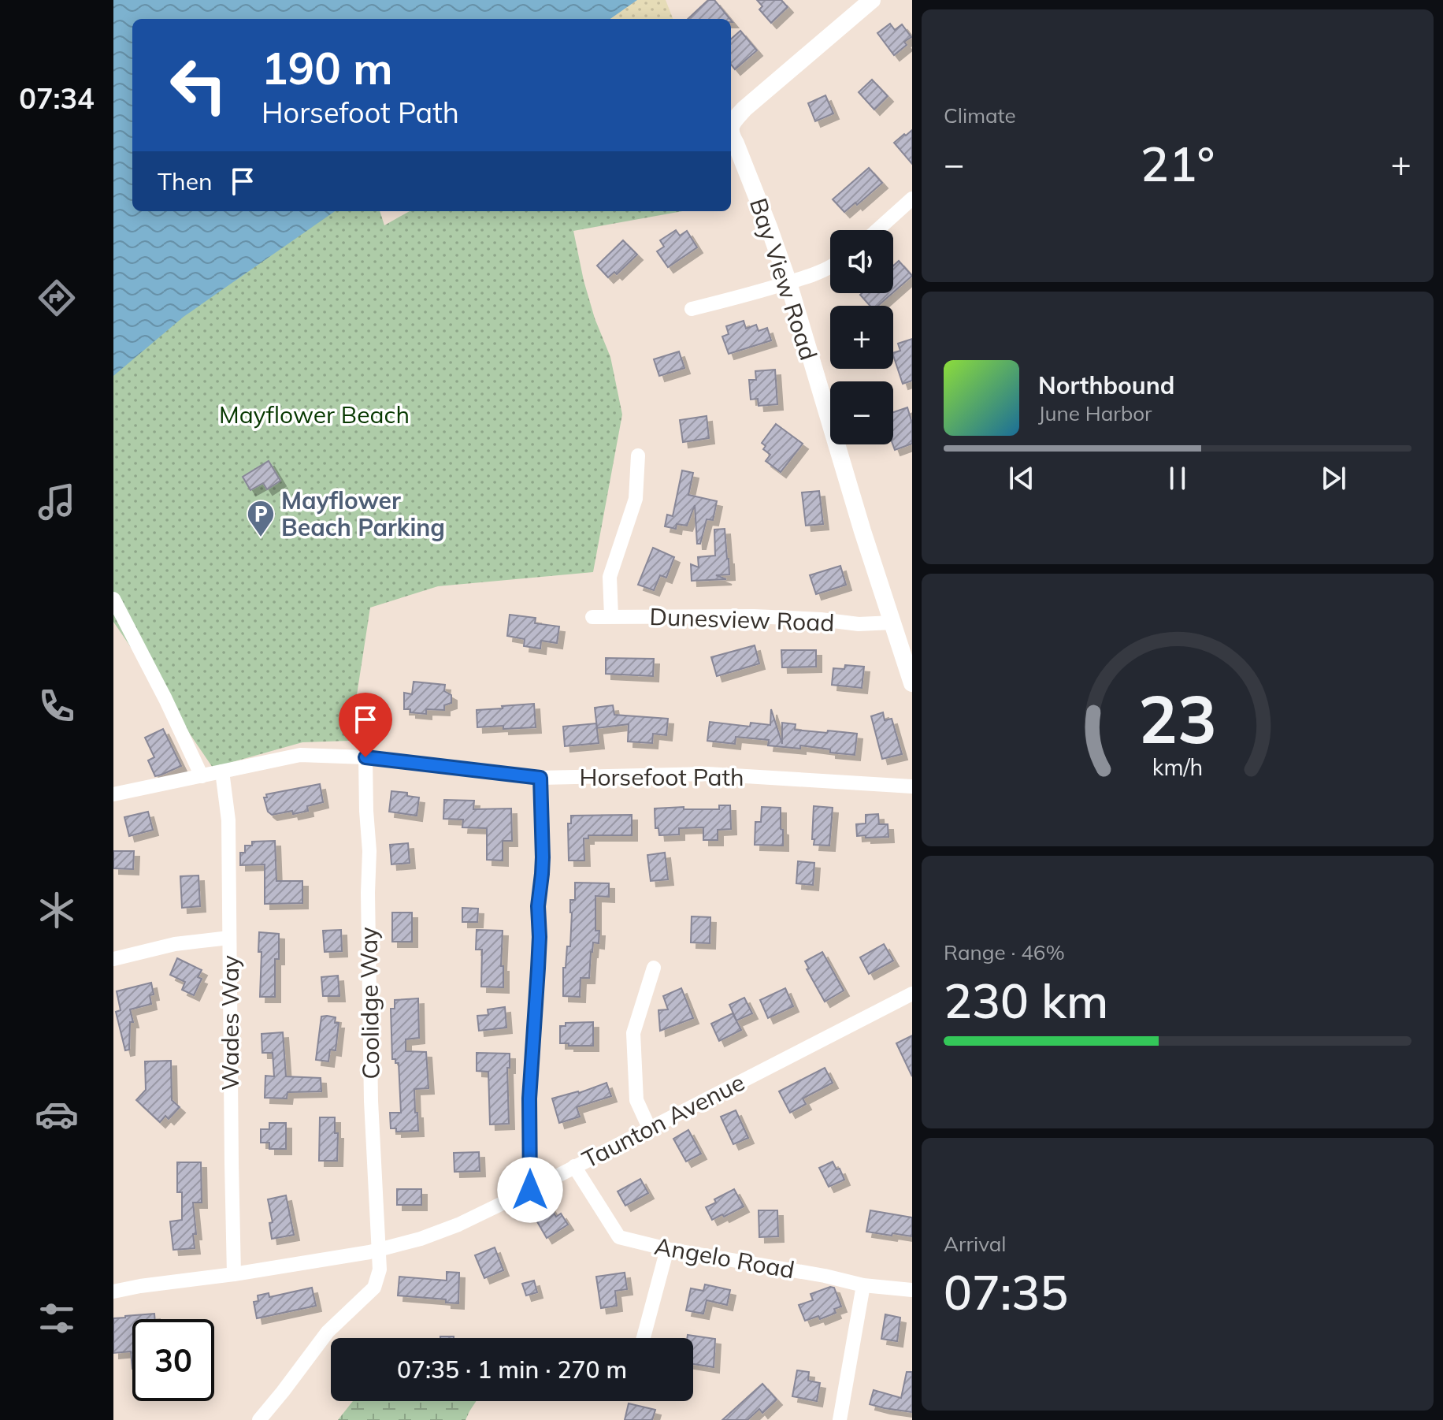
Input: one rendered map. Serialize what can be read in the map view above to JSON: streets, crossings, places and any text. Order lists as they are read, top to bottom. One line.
{"streets":{"street":["Bay View Road","Dunesview Road","Horsefoot Path","Coolidge Way","Wades Way","Taunton Avenue","Angelo Road"]},"crossings":[["Bay View Road","Dunesview Road"],["Horsefoot Path","Coolidge Way"],["Horsefoot Path","Wades Way"],["Coolidge Way","Taunton Avenue"],["Wades Way","Taunton Avenue"],["Taunton Avenue","Angelo Road"]],"parks":["Mayflower Beach"],"places":{"parking":["Mayflower Beach Parking"]},"page":{"tabs":"07:34","tile":["Climate",["Range · 46%","230 km"],["Arrival","07:35"]],"turn":["190 m","Horsefoot Path"],"heat":["−","21°","+"],"then":"Then","map_buttons":["+","−"],"song":["Northbound","June Harbor"],"limit":"30","trip":"07:35 · 1 min · 270 m","gauge":["23","km/h"]}}
